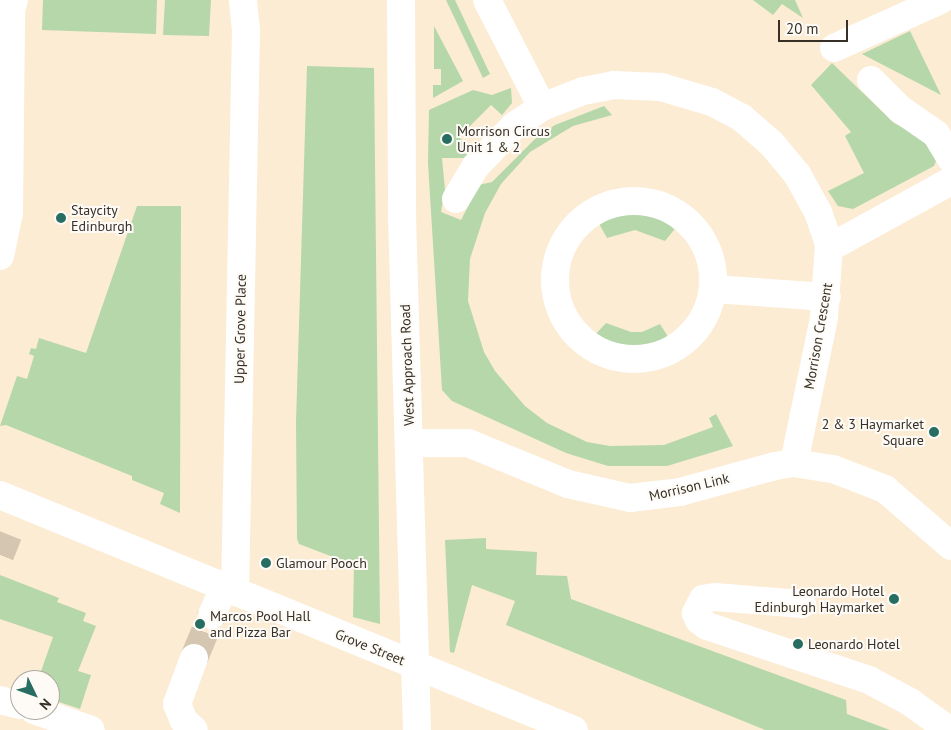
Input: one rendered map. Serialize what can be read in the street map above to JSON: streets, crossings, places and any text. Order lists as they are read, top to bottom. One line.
{"streets":{"street":["Upper Grove Place","Morrison Crescent","West Approach Road","Morrison Link","Grove Street"]},"crossings":[["Upper Grove Place","Grove Street"],["Morrison Crescent","Morrison Link"],["West Approach Road","Morrison Link"]],"places":["Morrison Circus Unit 1 & 2","Staycity Edinburgh","2 & 3 Haymarket Square","Glamour Pooch","Leonardo Hotel Edinburgh Haymarket","Marcos Pool Hall and Pizza Bar","Leonardo Hotel"],"scale_bar":"20 m","north":"bottom right"}
